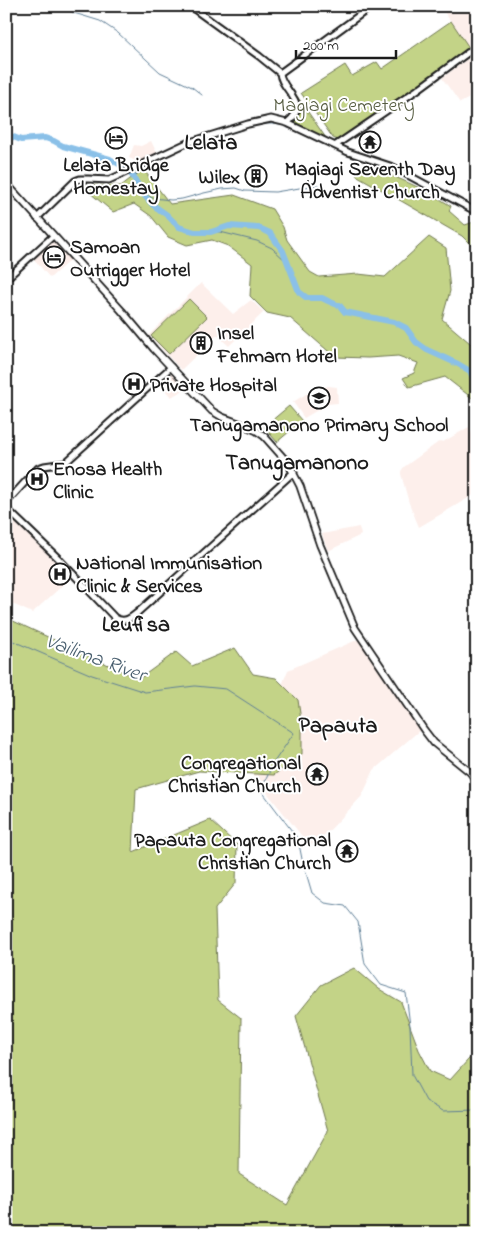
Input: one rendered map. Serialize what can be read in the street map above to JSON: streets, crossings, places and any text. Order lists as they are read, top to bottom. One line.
{"districts":["Lelata","Tanugamanono","Leufisa","Papauta"],"water":["Vailima River"],"parks":["Magiagi Cemetery"],"places":{"hotel":["Lelata Bridge Homestay","Samoan Outrigger Hotel"],"temple":["Magiagi Seventh Day Adventist Church","Congregational Christian Church","Papauta Congregational Christian Church"],"building":["Wilex","Insel Fehmarn Hotel"],"hospital":["Private Hospital","Enosa Health Clinic","National Immunisation Clinic & Services"],"school or university":["Tanugamanono Primary School"]},"scale_bar":"200 m"}
